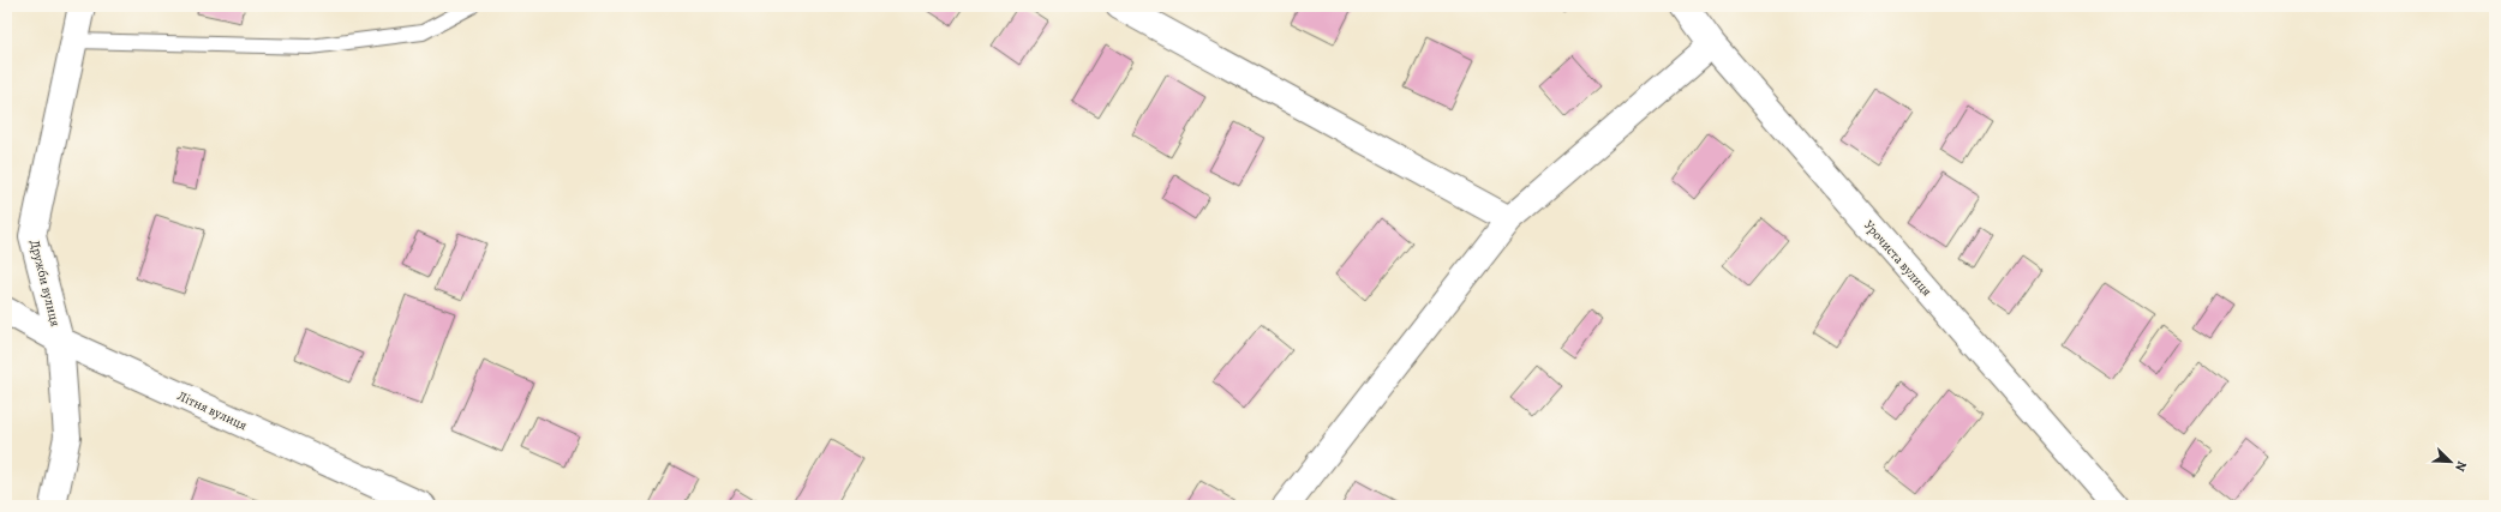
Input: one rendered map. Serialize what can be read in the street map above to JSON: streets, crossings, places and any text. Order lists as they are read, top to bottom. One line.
{"streets":{"street":["Урочиста вулиця","Дружби вулиця","Літня вулиця"]},"crossings":[["Дружби вулиця","Літня вулиця"]],"north":"bottom right"}
